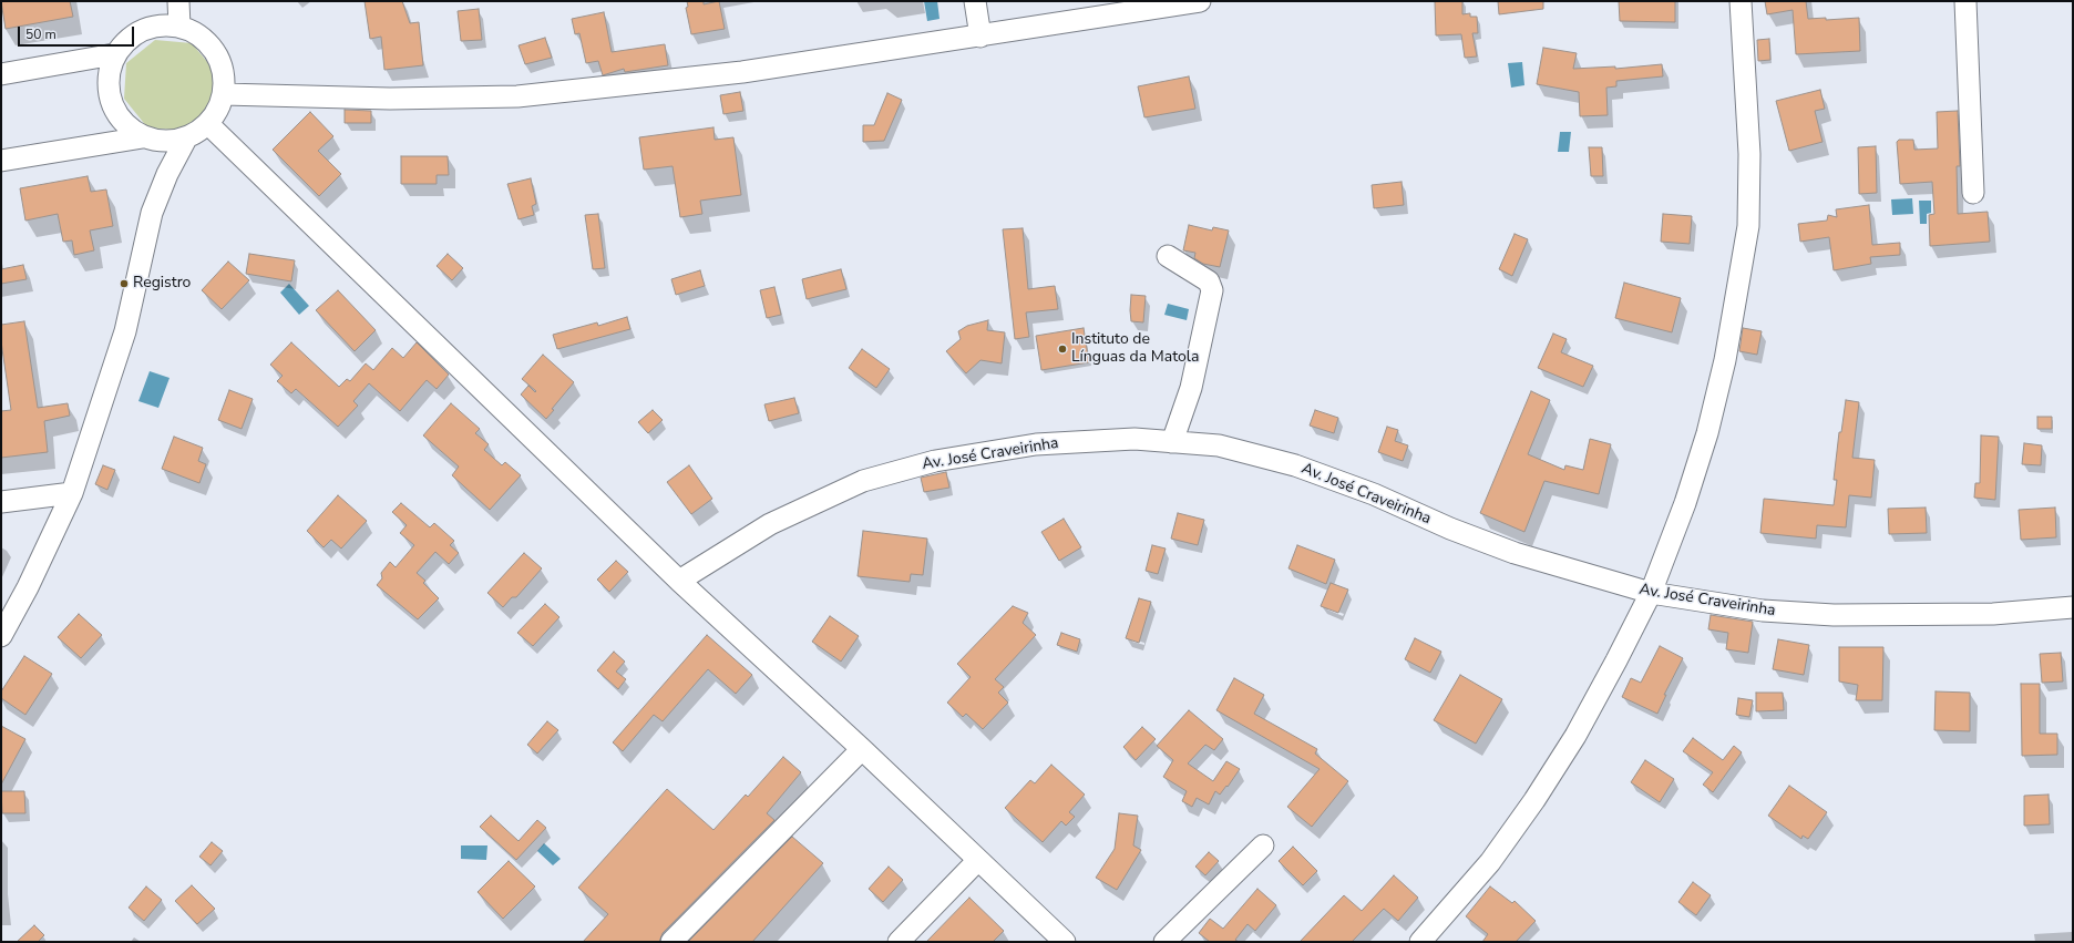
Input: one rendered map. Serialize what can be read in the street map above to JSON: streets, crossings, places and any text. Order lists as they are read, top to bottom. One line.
{"streets":{"street":["Av. José Craveirinha"]},"places":["Registro","Instituto de Línguas da Matola"],"scale_bar":"50 m"}
